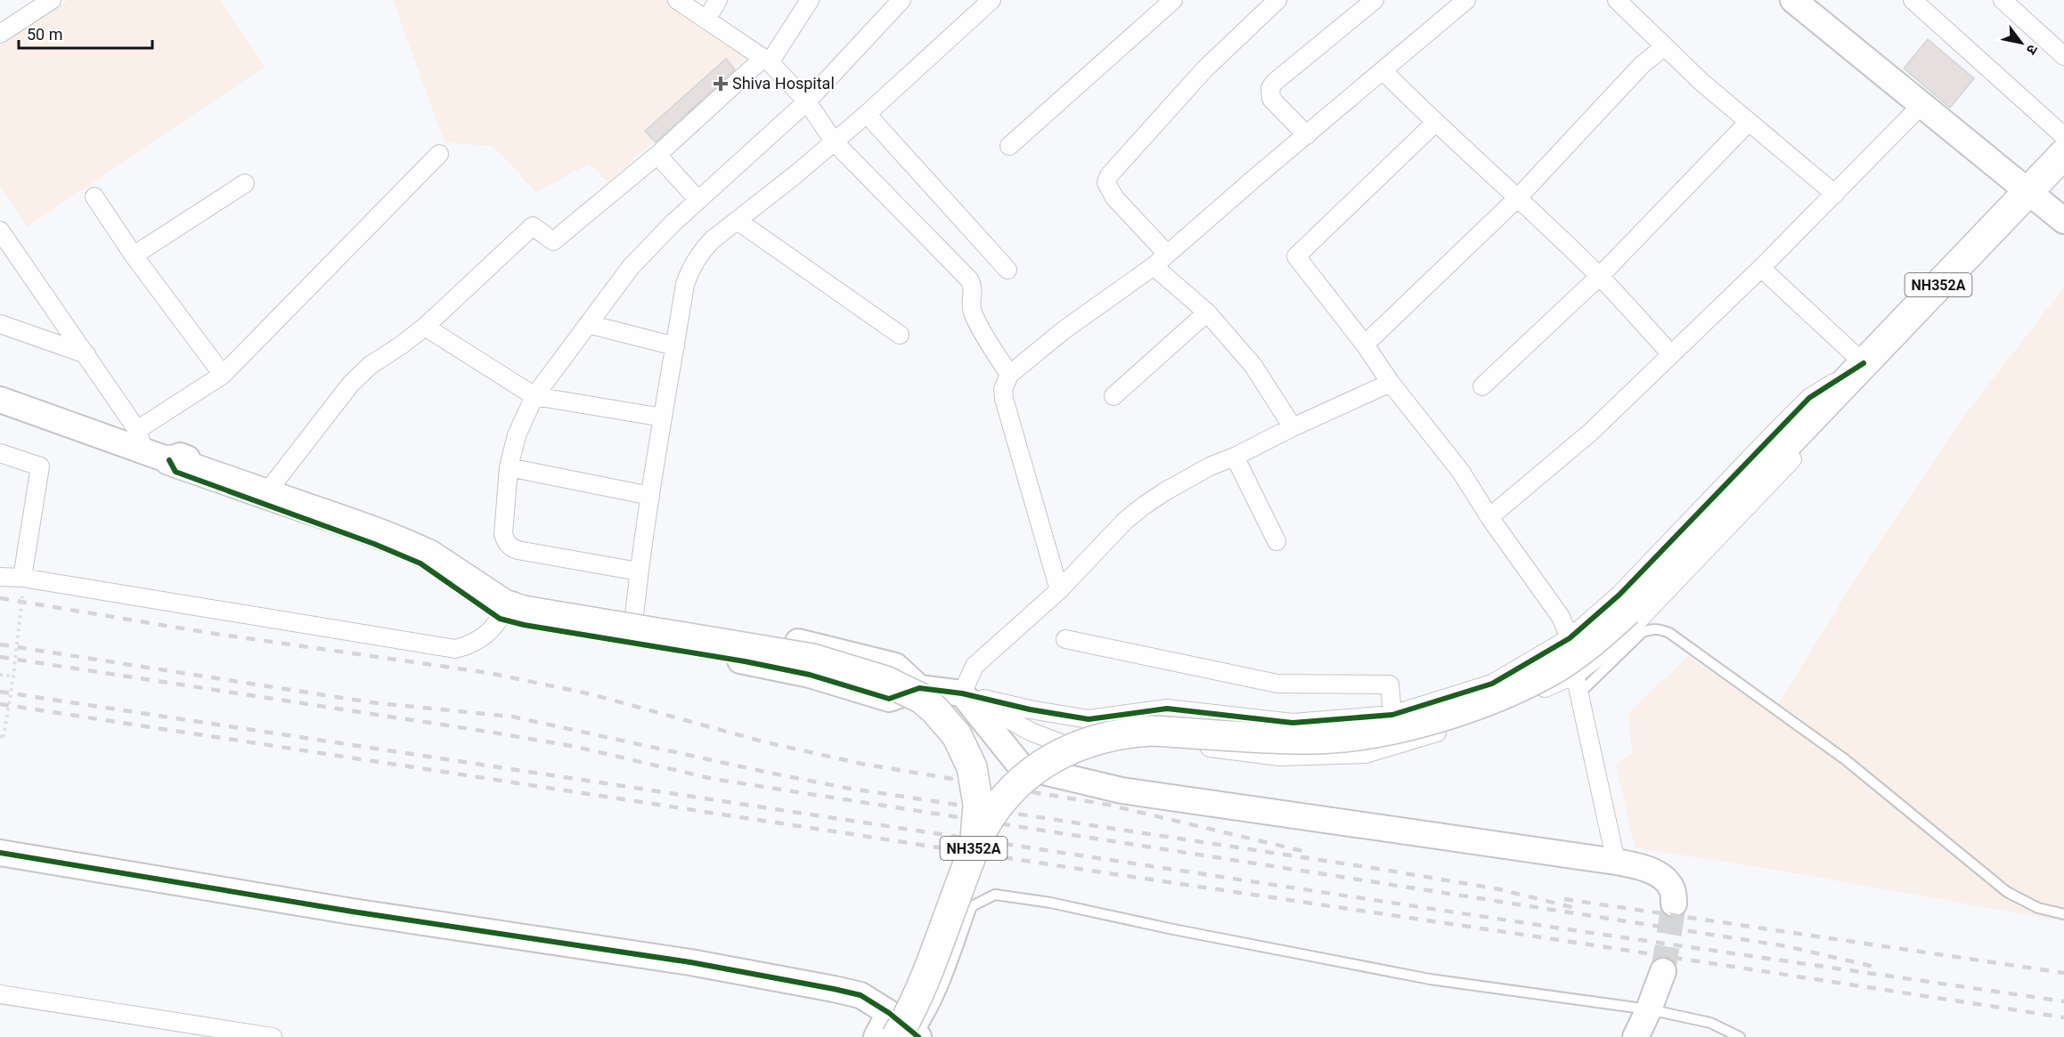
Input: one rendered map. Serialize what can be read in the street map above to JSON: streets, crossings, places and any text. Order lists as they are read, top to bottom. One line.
{"streets":{"highway":["NH352A"]},"places":{"health":["Shiva Hospital"]},"scale_bar":"50 m","north":"bottom right"}
